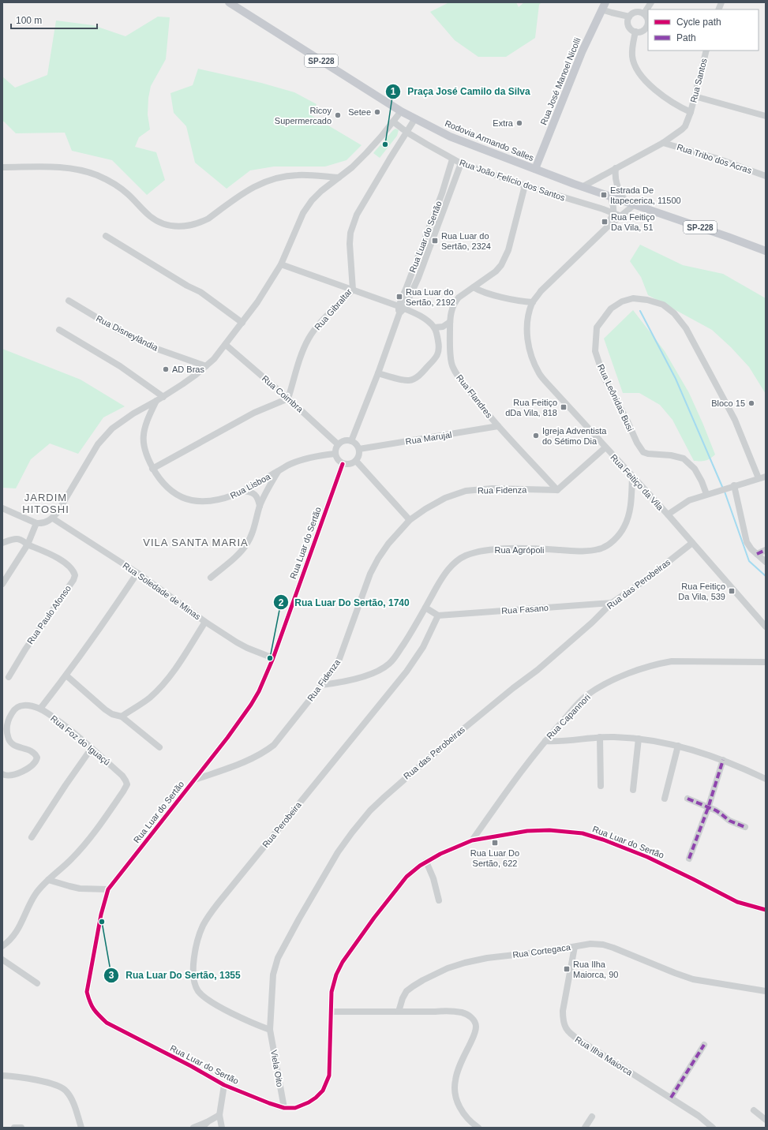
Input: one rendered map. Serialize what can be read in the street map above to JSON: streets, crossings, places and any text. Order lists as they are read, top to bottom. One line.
{"streets":{"main road":["SP-228","Rua José Manoel Nicolli","Rodovia Armando Salles"],"street":["Rua Santos","Rua Tribo dos Acras","Rua João Felício dos Santos","Rua Luar do Sertão","Rua Gibraltar","Rua Disneylândia","Rua Coimbra","Rua Flandres","Rua Leônidas Busi","Rua Marujal","Rua Feitiço da Vila","Rua Lisboa","Rua Fidenza","Rua Agrópoli","Rua das Perobeiras","Rua Soledade de Minas","Rua Fasano","Rua Paulo Afonso","Rua Capannori","Rua Foz do Iguaçú","Rua Perobeira","Rua Cortegaca","Rua Ilha Maiorca","Viela Oito"]},"crossings":[["Rua Santos","Rodovia Armando Salles"],["Rua Santos","Rua Tribo dos Acras"],["Rua José Manoel Nicolli","Rodovia Armando Salles"],["Rodovia Armando Salles","Rua Gibraltar"],["Rodovia Armando Salles","Rua Feitiço da Vila"],["Rua João Felício dos Santos","Rua Luar do Sertão"],["Rua João Felício dos Santos","Rua Gibraltar"],["Rua João Felício dos Santos","Rua Flandres"],["Rua João Felício dos Santos","Rua Feitiço da Vila"],["Rua Luar do Sertão","Rua Coimbra"],["Rua Luar do Sertão","Rua Marujal"],["Rua Luar do Sertão","Rua Lisboa"],["Rua Luar do Sertão","Rua Fidenza"],["Rua Luar do Sertão","Rua Soledade de Minas"],["Rua Luar do Sertão","Rua Capannori"],["Rua Luar do Sertão","Viela Oito"],["Rua Gibraltar","Rua Coimbra"],["Rua Coimbra","Rua Marujal"],["Rua Coimbra","Rua Lisboa"],["Rua Flandres","Rua Marujal"],["Rua Flandres","Rua Fidenza"],["Rua Marujal","Rua Lisboa"],["Rua Feitiço da Vila","Rua Agrópoli"],["Rua Feitiço da Vila","Rua das Perobeiras"],["Rua Fidenza","Rua Agrópoli"],["Rua das Perobeiras","Rua Fasano"],["Rua das Perobeiras","Rua Perobeira"],["Rua das Perobeiras","Viela Oito"],["Rua Fasano","Rua Perobeira"],["Rua Perobeira","Viela Oito"],["Rua Cortegaca","Rua Ilha Maiorca"]],"districts":["JARDIM HITOSHI","VILA SANTA MARIA"],"places":{"other":["Setee","Ricoy Supermercado","Extra","Praça José Camilo da Silva","AD Bras","Bloco 15","Igreja Adventista do Sétimo Dia","Rua Luar Do Sertão, 1740","Rua Luar Do Sertão, 1355"],"transit":["Estrada De Itapecerica, 11500","Rua Feitiço Da Vila, 51","Rua Luar do Sertão, 2324","Rua Luar do Sertão, 2192","Rua Feitiço dDa Vila, 818","Rua Feitiço Da Vila, 539","Rua Luar Do Sertão, 622","Rua Ilha Maiorca, 90"]},"legend":["Cycle path","Path"],"scale_bar":"100 m"}
